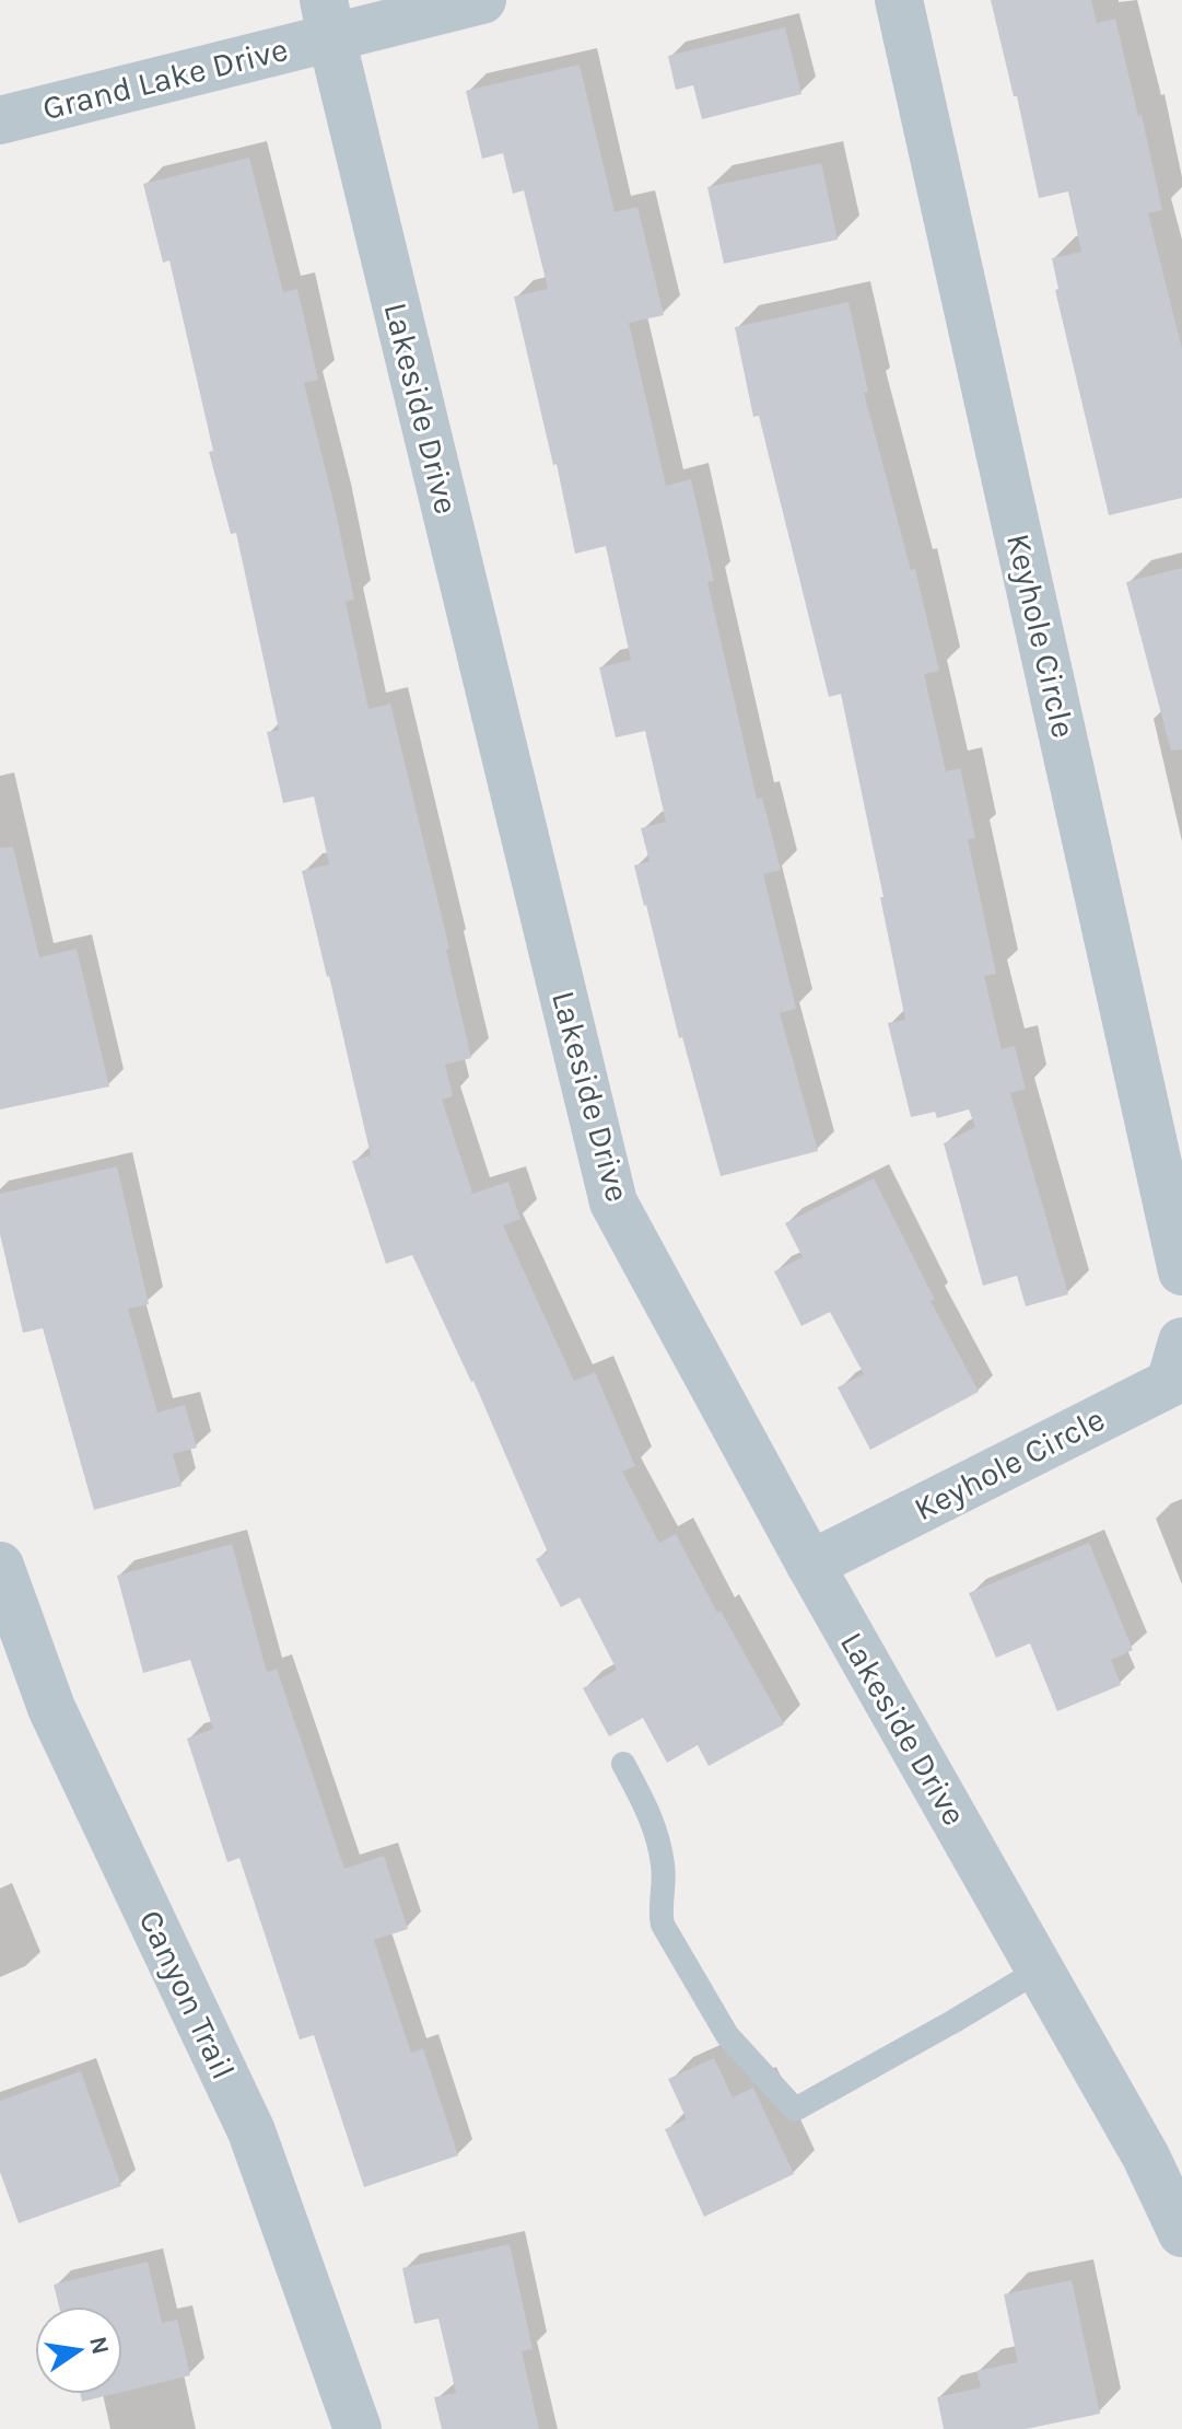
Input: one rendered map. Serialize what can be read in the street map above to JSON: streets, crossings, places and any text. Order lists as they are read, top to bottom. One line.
{"streets":{"street":["Grand Lake Drive","Lakeside Drive","Keyhole Circle","Canyon Trail"]},"crossings":[["Grand Lake Drive","Lakeside Drive"],["Lakeside Drive","Keyhole Circle"]],"north":"right"}
